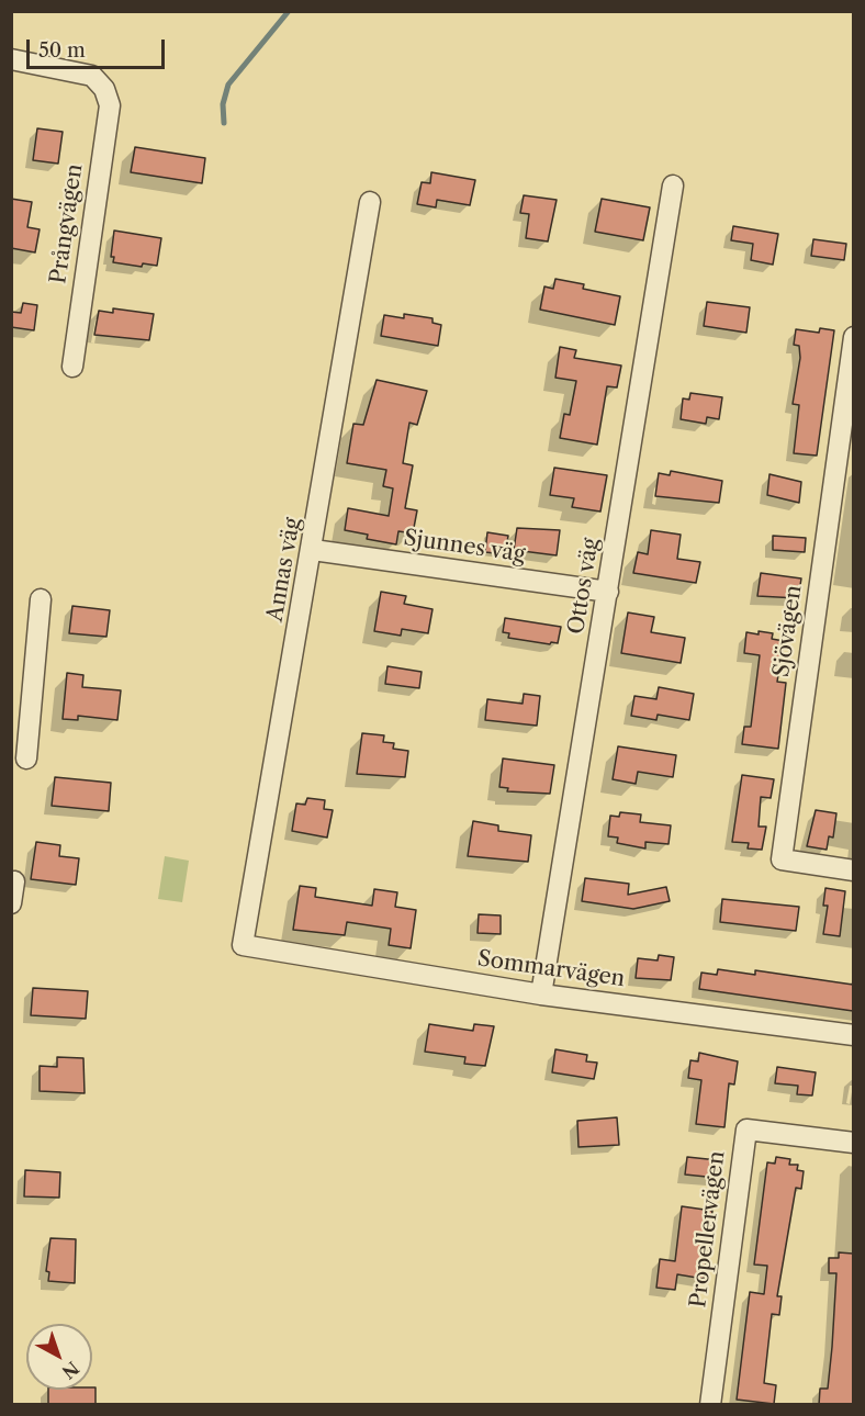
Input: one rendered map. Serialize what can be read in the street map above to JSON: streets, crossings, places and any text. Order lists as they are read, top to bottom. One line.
{"streets":{"street":["Prångvägen","Sjunnes väg","Annas väg","Ottos väg","Sjövägen","Sommarvägen","Propellervägen"]},"crossings":[["Sjunnes väg","Annas väg"],["Sjunnes väg","Ottos väg"],["Annas väg","Sommarvägen"],["Ottos väg","Sommarvägen"]],"scale_bar":"50 m","north":"bottom right"}
